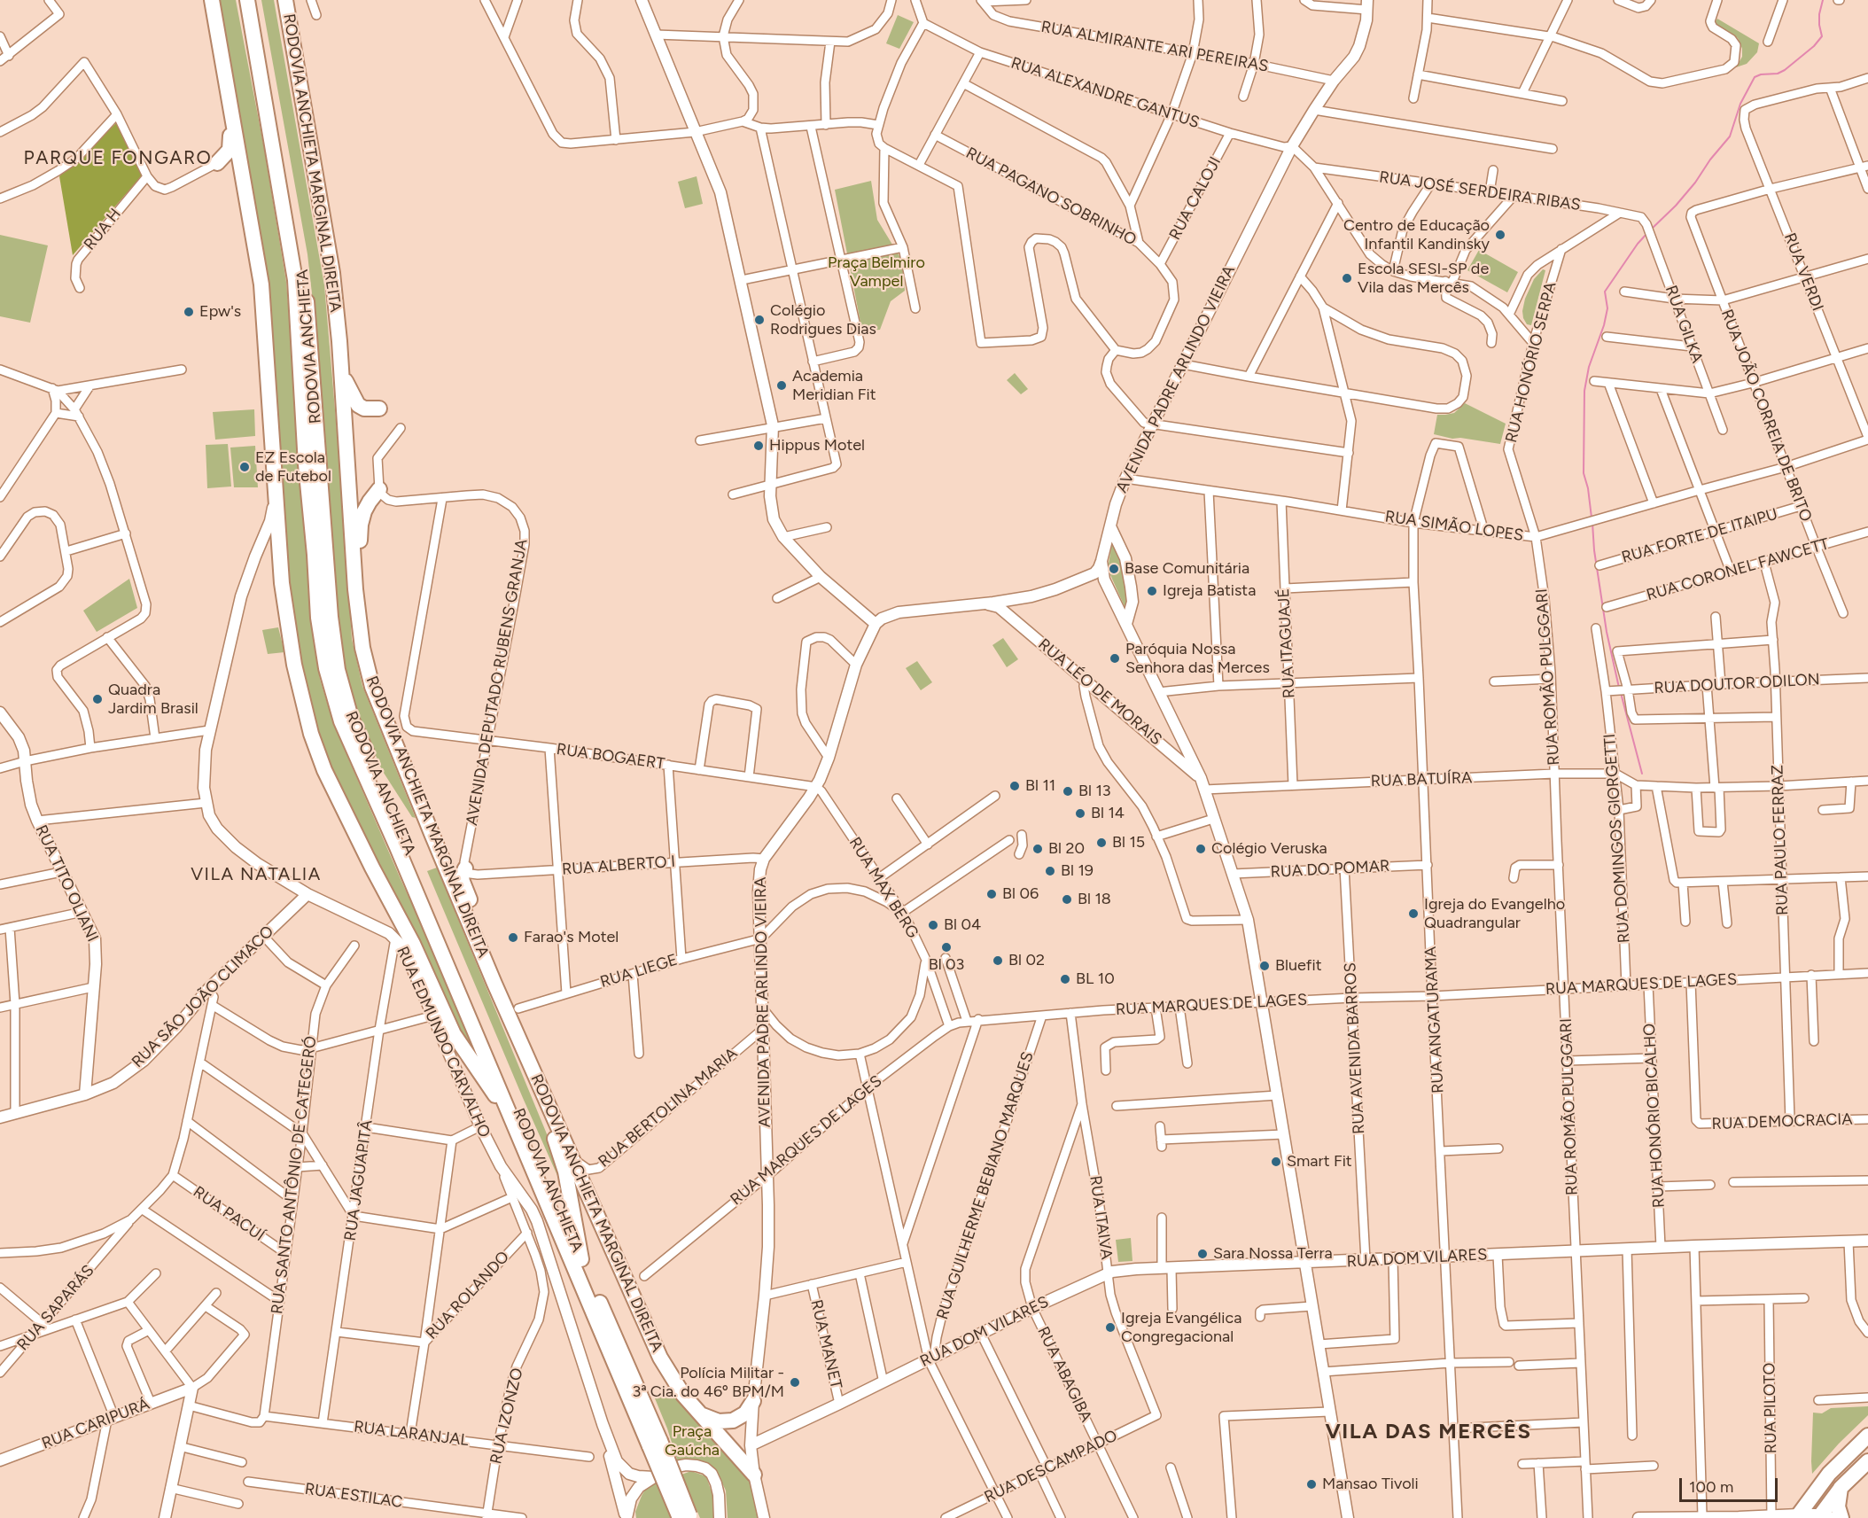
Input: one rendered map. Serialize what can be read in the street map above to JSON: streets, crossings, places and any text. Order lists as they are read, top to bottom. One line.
{"streets":{"highway":["RODOVIA ANCHIETA MARGINAL DIREITA","RODOVIA ANCHIETA"],"street":["RUA ALMIRANTE ARI PEREIRAS","RUA ALEXANDRE GANTUS","RUA JOSÉ SERDEIRA RIBAS","RUA PAGANO SOBRINHO","RUA CALOJI","RUA H","RUA VERDI","RUA GILKA","RUA HONÓRIO SERPA","AVENIDA PADRE ARLINDO VIEIRA","RUA JOÃO CORREIA DE BRITO","RUA SIMÃO LOPES","RUA FORTE DE ITAIPU","RUA CORONEL FAWCETT","RUA ITAGUAJÉ","RUA ROMÃO PULGGARI","AVENIDA DEPUTADO RUBENS GRANJA","RUA DOUTOR ODILON","RUA LÉO DE MORAIS","RUA BOGAERT","RUA BATUÍRA","RUA DOMINGOS GIORGETTI","RUA PAULO FERRAZ","RUA ALBERTO I","RUA DO POMAR","RUA TITO OLIANI","RUA MAX BERG","RUA LIEGE","RUA MARQUES DE LAGES","RUA SÃO JOÃO CLIMACO","RUA ANGATURAMA","RUA EDMUNDO CARVALHO","RUA AVENIDA BARROS","RUA BERTOLINA MARIA","RUA HONÓRIO BICALHO","RUA DEMOCRACIA","RUA SANTO ANTÔNIO DE CATEGERÓ","RUA JAGUAPITÂ","RUA GUILHERME BEBIANO MARQUES","RUA PACUÍ","RUA ITAIVA","RUA DOM VILARES","RUA ROLANDO","RUA SAPARÁS","RUA MANET","RUA ABAGIBA","RUA PILOTO","RUA IZONZO","RUA CARIPURÁ","RUA LARANJAL","RUA DESCAMPADO","RUA ESTILAC"]},"crossings":[["RUA ALMIRANTE ARI PEREIRAS","AVENIDA PADRE ARLINDO VIEIRA"],["RUA ALEXANDRE GANTUS","RUA CALOJI"],["RUA ALEXANDRE GANTUS","AVENIDA PADRE ARLINDO VIEIRA"],["RODOVIA ANCHIETA MARGINAL DIREITA","AVENIDA PADRE ARLINDO VIEIRA"],["RODOVIA ANCHIETA MARGINAL DIREITA","RUA BERTOLINA MARIA"],["RUA JOSÉ SERDEIRA RIBAS","RUA GILKA"],["RUA PAGANO SOBRINHO","RUA CALOJI"],["RUA VERDI","RUA JOÃO CORREIA DE BRITO"],["RUA VERDI","RUA SIMÃO LOPES"],["RUA HONÓRIO SERPA","RUA SIMÃO LOPES"],["RUA HONÓRIO SERPA","RUA ROMÃO PULGGARI"],["AVENIDA PADRE ARLINDO VIEIRA","RUA SIMÃO LOPES"],["AVENIDA PADRE ARLINDO VIEIRA","RUA BOGAERT"],["AVENIDA PADRE ARLINDO VIEIRA","RUA ALBERTO I"],["AVENIDA PADRE ARLINDO VIEIRA","RUA MAX BERG"],["AVENIDA PADRE ARLINDO VIEIRA","RUA LIEGE"],["AVENIDA PADRE ARLINDO VIEIRA","RUA MARQUES DE LAGES"],["AVENIDA PADRE ARLINDO VIEIRA","RUA BERTOLINA MARIA"],["AVENIDA PADRE ARLINDO VIEIRA","RUA DOM VILARES"],["RUA JOÃO CORREIA DE BRITO","RUA SIMÃO LOPES"],["RUA JOÃO CORREIA DE BRITO","RUA FORTE DE ITAIPU"],["RUA JOÃO CORREIA DE BRITO","RUA CORONEL FAWCETT"],["RUA SIMÃO LOPES","RUA ITAGUAJÉ"],["RUA SIMÃO LOPES","RUA ROMÃO PULGGARI"],["RUA SIMÃO LOPES","RUA ANGATURAMA"],["RUA CORONEL FAWCETT","RUA PAULO FERRAZ"],["RUA ITAGUAJÉ","RUA BATUÍRA"],["RUA ROMÃO PULGGARI","RUA BATUÍRA"],["RUA ROMÃO PULGGARI","RUA MARQUES DE LAGES"],["RUA ROMÃO PULGGARI","RUA DOM VILARES"],["AVENIDA DEPUTADO RUBENS GRANJA","RUA BOGAERT"],["AVENIDA DEPUTADO RUBENS GRANJA","RUA ALBERTO I"],["RUA DOUTOR ODILON","RUA DOMINGOS GIORGETTI"],["RUA DOUTOR ODILON","RUA PAULO FERRAZ"],["RUA BOGAERT","RUA MAX BERG"],["RUA BATUÍRA","RUA DOMINGOS GIORGETTI"],["RUA BATUÍRA","RUA ANGATURAMA"],["RUA DOMINGOS GIORGETTI","RUA MARQUES DE LAGES"],["RUA PAULO FERRAZ","RUA MARQUES DE LAGES"],["RUA PAULO FERRAZ","RUA DEMOCRACIA"],["RUA DO POMAR","RUA ANGATURAMA"],["RUA DO POMAR","RUA AVENIDA BARROS"],["RUA TITO OLIANI","RUA SÃO JOÃO CLIMACO"],["RUA MAX BERG","RUA LIEGE"],["RUA MAX BERG","RUA MARQUES DE LAGES"],["RUA MARQUES DE LAGES","RUA ANGATURAMA"],["RUA MARQUES DE LAGES","RUA AVENIDA BARROS"],["RUA MARQUES DE LAGES","RUA HONÓRIO BICALHO"],["RUA MARQUES DE LAGES","RUA DEMOCRACIA"],["RUA MARQUES DE LAGES","RUA GUILHERME BEBIANO MARQUES"],["RUA MARQUES DE LAGES","RUA ITAIVA"],["RUA SÃO JOÃO CLIMACO","RUA EDMUNDO CARVALHO"],["RUA ANGATURAMA","RUA DOM VILARES"],["RUA EDMUNDO CARVALHO","RUA JAGUAPITÂ"],["RUA EDMUNDO CARVALHO","RUA IZONZO"],["RUA AVENIDA BARROS","RUA DOM VILARES"],["RUA HONÓRIO BICALHO","RUA DOM VILARES"],["RUA SANTO ANTÔNIO DE CATEGERÓ","RUA PACUÍ"],["RUA SANTO ANTÔNIO DE CATEGERÓ","RUA LARANJAL"],["RUA JAGUAPITÂ","RUA ROLANDO"],["RUA JAGUAPITÂ","RUA LARANJAL"],["RUA GUILHERME BEBIANO MARQUES","RUA DOM VILARES"],["RUA ITAIVA","RUA DOM VILARES"],["RUA ITAIVA","RUA ABAGIBA"],["RUA ITAIVA","RUA DESCAMPADO"],["RUA DOM VILARES","RUA MANET"],["RUA DOM VILARES","RUA ABAGIBA"],["RUA ROLANDO","RUA IZONZO"],["RUA ABAGIBA","RUA DESCAMPADO"],["RUA IZONZO","RUA LARANJAL"],["RUA IZONZO","RUA ESTILAC"]],"districts":["PARQUE FONGARO","VILA NATALIA","VILA DAS MERCÊS"],"parks":["Praça Belmiro Vampel","Praça Gaúcha"],"places":["Centro de Educação Infantil Kandinsky","Escola SESI-SP de Vila das Mercês","Epw's","Colégio Rodrigues Dias","Academia Meridian Fit","Hippus Motel","EZ Escola de Futebol","Base Comunitária","Igreja Batista","Paróquia Nossa Senhora das Merces","Quadra Jardim Brasil","Bl 11","Bl 13","Bl 14","Bl 15","Bl 20","Colégio Veruska","Bl 19","Bl 06","Bl 18","Igreja do Evangelho Quadrangular","Bl 04","Farao's Motel","Bl 03","Bl 02","Bluefit","BL 10","Smart Fit","Sara Nossa Terra","Igreja Evangélica Congregacional","Polícia Militar - 3ª Cia. do 46º BPM/M","Mansao Tivoli"],"scale_bar":"100 m"}
